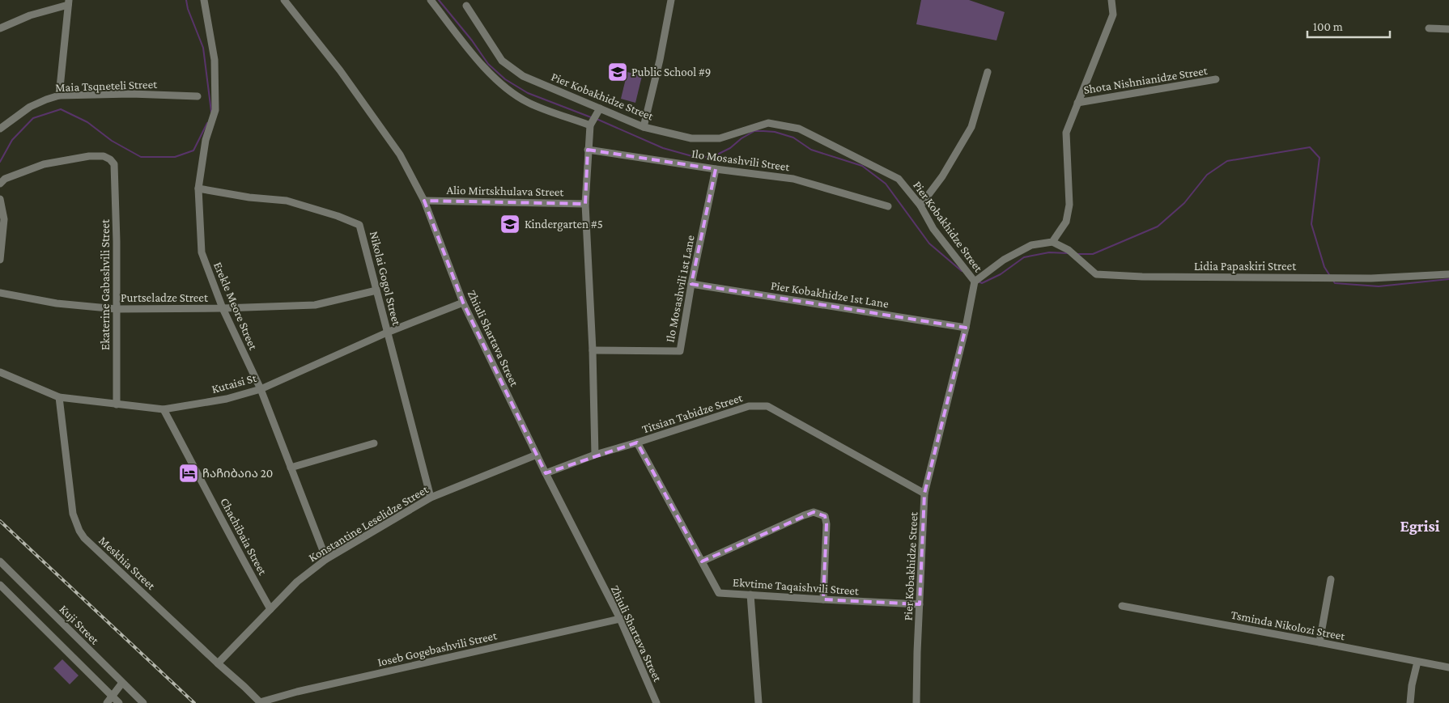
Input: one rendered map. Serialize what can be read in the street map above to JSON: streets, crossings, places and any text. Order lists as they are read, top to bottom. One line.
{"streets":{"street":["Shota Nishnianidze Street","Maia Tsqneteli Street","Pier Kobakhidze Street","Ilo Mosashvili Street","Alio Mirtskhulava Street","Lidia Papaskiri Street","Nikolai Gogol Street","Ekaterine Gabashvili Street","Ilo Mosashvili 1st Lane","Pier Kobakhidze 1st Lane","Purtseladze Street","Erekle Meore Street","Zhiuli Shartava Street","Kutaisi St","Titsian Tabidze Street","Konstantine Leselidze Street","Chachibaia Street","Meskhia Street","Ekvtime Taqaishvili Street","Kuji Street","Tsminda Nikolozi Street","Ioseb Gogebashvili Street"]},"crossings":[["Pier Kobakhidze Street","Pier Kobakhidze 1st Lane"],["Pier Kobakhidze Street","Titsian Tabidze Street"],["Pier Kobakhidze Street","Ekvtime Taqaishvili Street"],["Ilo Mosashvili Street","Ilo Mosashvili 1st Lane"],["Alio Mirtskhulava Street","Zhiuli Shartava Street"],["Nikolai Gogol Street","Purtseladze Street"],["Nikolai Gogol Street","Erekle Meore Street"],["Nikolai Gogol Street","Kutaisi St"],["Nikolai Gogol Street","Konstantine Leselidze Street"],["Ekaterine Gabashvili Street","Purtseladze Street"],["Ekaterine Gabashvili Street","Kutaisi St"],["Ilo Mosashvili 1st Lane","Pier Kobakhidze 1st Lane"],["Purtseladze Street","Erekle Meore Street"],["Erekle Meore Street","Kutaisi St"],["Erekle Meore Street","Konstantine Leselidze Street"],["Zhiuli Shartava Street","Kutaisi St"],["Zhiuli Shartava Street","Titsian Tabidze Street"],["Zhiuli Shartava Street","Konstantine Leselidze Street"],["Zhiuli Shartava Street","Ioseb Gogebashvili Street"],["Kutaisi St","Chachibaia Street"],["Kutaisi St","Meskhia Street"],["Titsian Tabidze Street","Ekvtime Taqaishvili Street"],["Konstantine Leselidze Street","Chachibaia Street"],["Konstantine Leselidze Street","Meskhia Street"],["Meskhia Street","Ioseb Gogebashvili Street"]],"districts":["Egrisi"],"places":{"school or university":["Public School #9","Kindergarten #5"],"hotel":["ჩაჩიბაია 20"]},"scale_bar":"100 m"}
